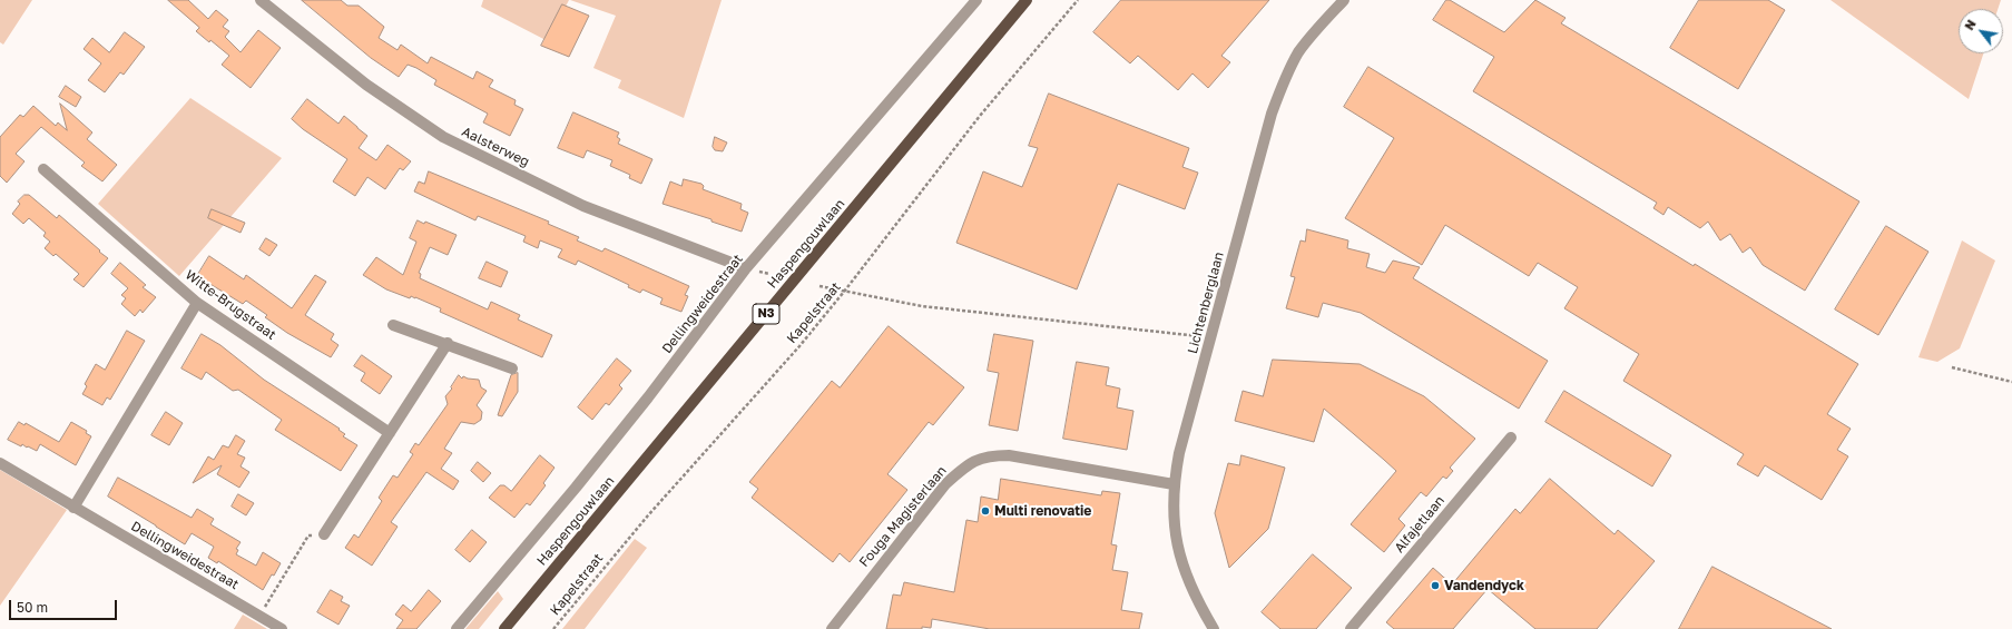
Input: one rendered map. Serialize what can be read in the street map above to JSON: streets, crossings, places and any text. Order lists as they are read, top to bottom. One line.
{"streets":{"main road":["Haspengouwlaan","N3"],"street":["Aalsterweg","Lichtenberglaan","Dellingweidestraat","Witte-Brugstraat","Fouga Magisterlaan","Alfajetlaan"],"path":["Kapelstraat"]},"crossings":[["Aalsterweg","Dellingweidestraat"],["Lichtenberglaan","Fouga Magisterlaan"]],"places":["Multi renovatie","Vandendyck"],"scale_bar":"50 m","north":"top left"}
